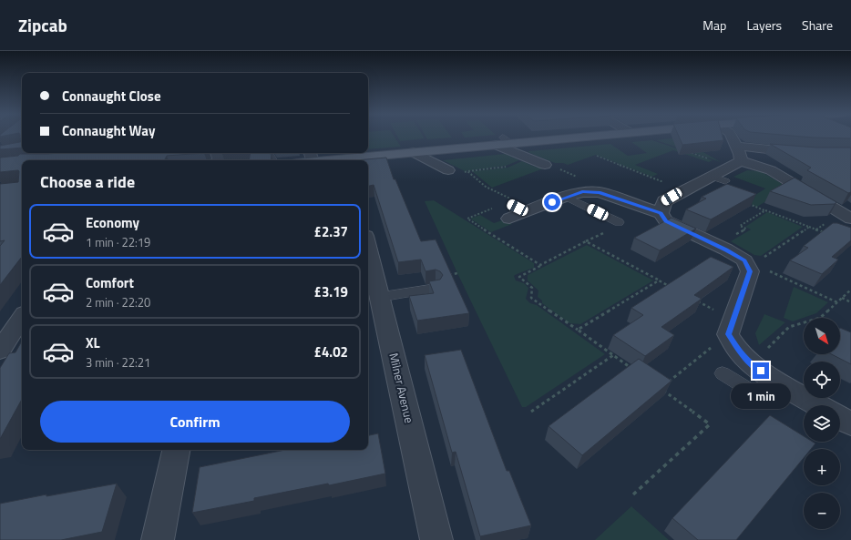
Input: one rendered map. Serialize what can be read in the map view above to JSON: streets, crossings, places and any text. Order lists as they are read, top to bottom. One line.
{"streets":{"street":["Milner Avenue"]},"north":"bottom right","page":{"header":"Zipcab","nav":["Map","Layers","Share"],"banner":["Connaught Close","Connaught Way"],"heading":"Choose a ride","list":[{"name":"Economy","note":"1 min · 22:19","value":"£2.37"},{"name":"Comfort","note":"2 min · 22:20","value":"£3.19"},{"name":"XL","note":"3 min · 22:21","value":"£4.02"}],"map_buttons":["+","−"],"bubble":"1 min","buttons":"Confirm"}}
